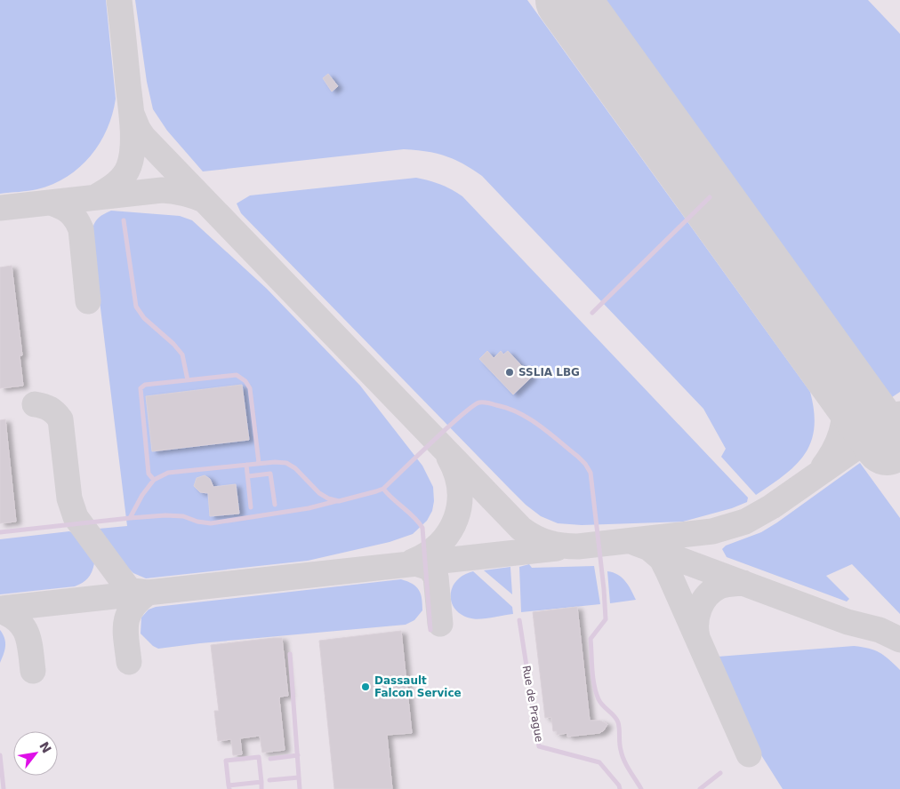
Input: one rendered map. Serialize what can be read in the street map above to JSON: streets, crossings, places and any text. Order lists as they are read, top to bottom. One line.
{"streets":{"lane":["Rue de Prague"]},"places":["SSLIA LBG","Dassault Falcon Service"],"north":"top right"}
